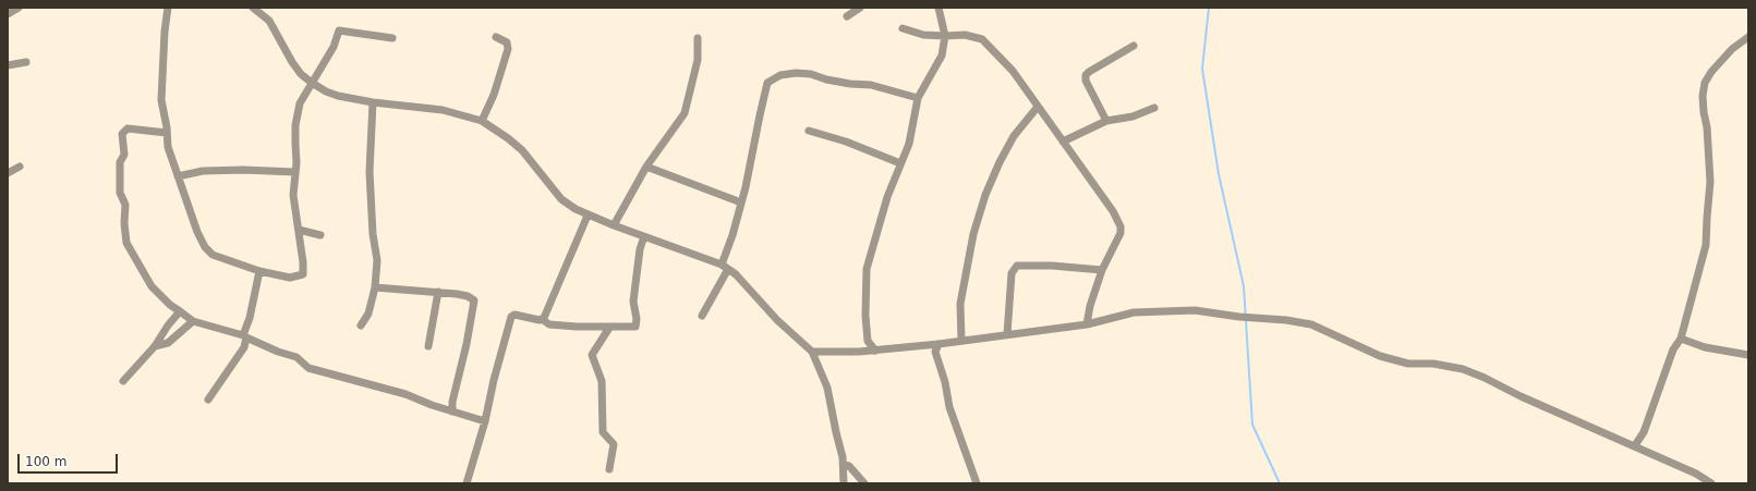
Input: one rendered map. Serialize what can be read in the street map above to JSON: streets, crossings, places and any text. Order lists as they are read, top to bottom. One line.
{"scale_bar":"100 m"}
